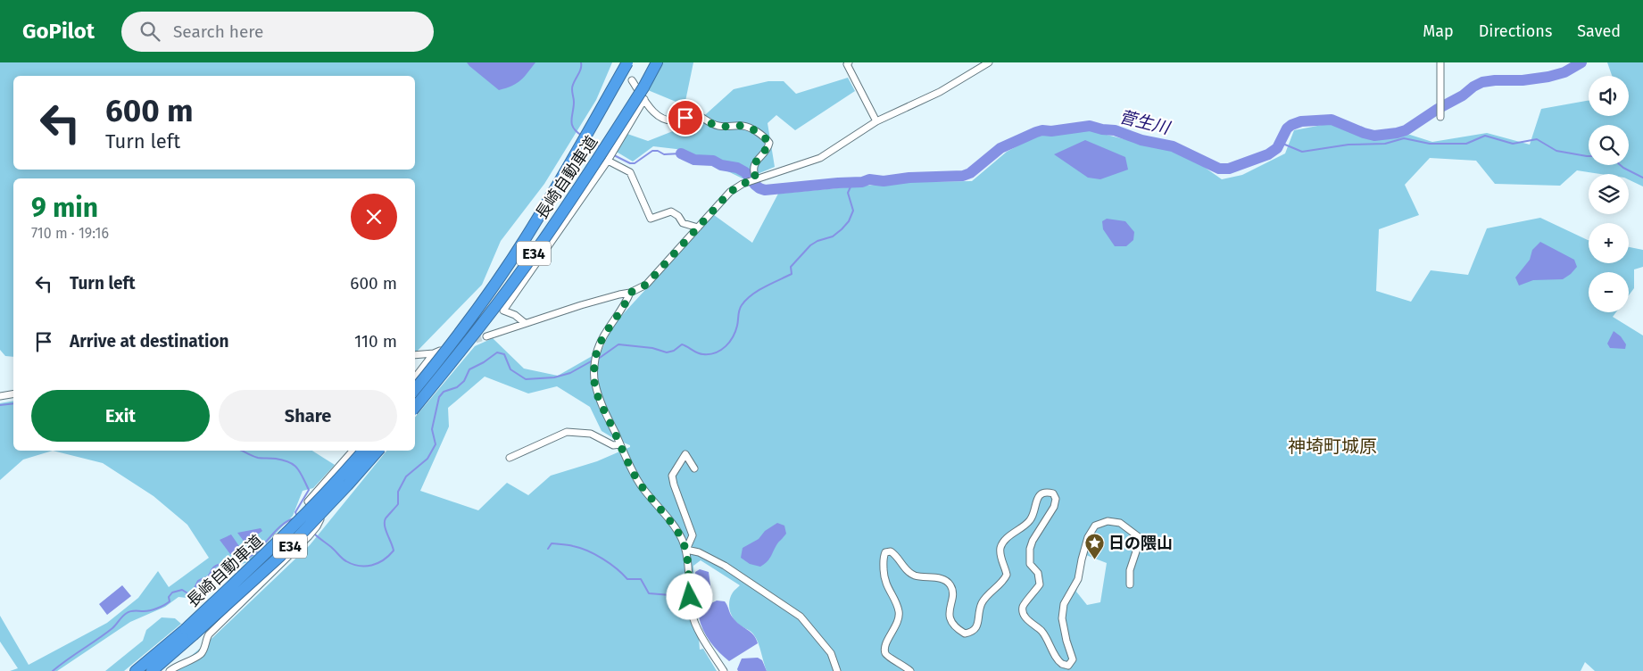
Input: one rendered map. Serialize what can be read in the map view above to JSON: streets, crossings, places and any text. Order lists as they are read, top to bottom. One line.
{"streets":{"highway":["長崎自動車道","E34"]},"districts":["神埼町城原"],"water":["菅生川"],"places":{"place":["日の隈山"]},"page":{"header":"GoPilot","search":"Search here","nav":["Map","Directions","Saved"],"map_buttons":["+","−"],"turn":["600 m","Turn left"],"heading":["9 min","710 m · 19:16"],"list":[{"name":"Turn left","value":"600 m"},{"name":"Arrive at destination","value":"110 m"}],"buttons":["Exit","Share"]}}
